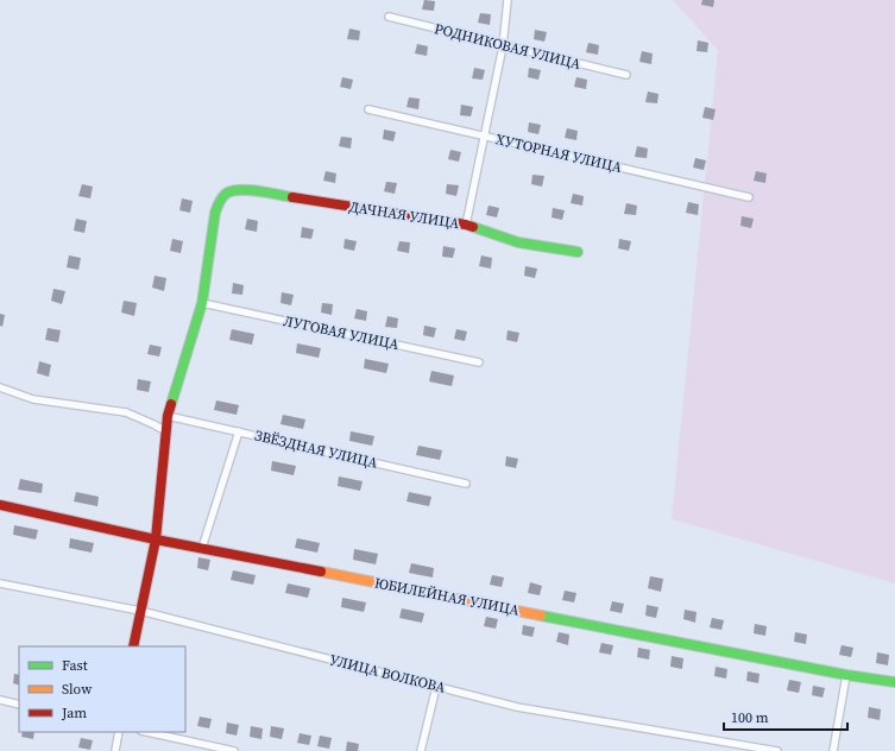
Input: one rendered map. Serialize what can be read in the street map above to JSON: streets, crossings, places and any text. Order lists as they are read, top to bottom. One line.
{"streets":{"street":["РОДНИКОВАЯ УЛИЦА","ХУТОРНАЯ УЛИЦА","ДАЧНАЯ УЛИЦА","ЛУГОВАЯ УЛИЦА","ЗВЁЗДНАЯ УЛИЦА","ЮБИЛЕЙНАЯ УЛИЦА","УЛИЦА ВОЛКОВА"]},"crossings":[["ДАЧНАЯ УЛИЦА","ЛУГОВАЯ УЛИЦА"]],"legend":["Fast","Slow","Jam"],"scale_bar":"100 m"}
